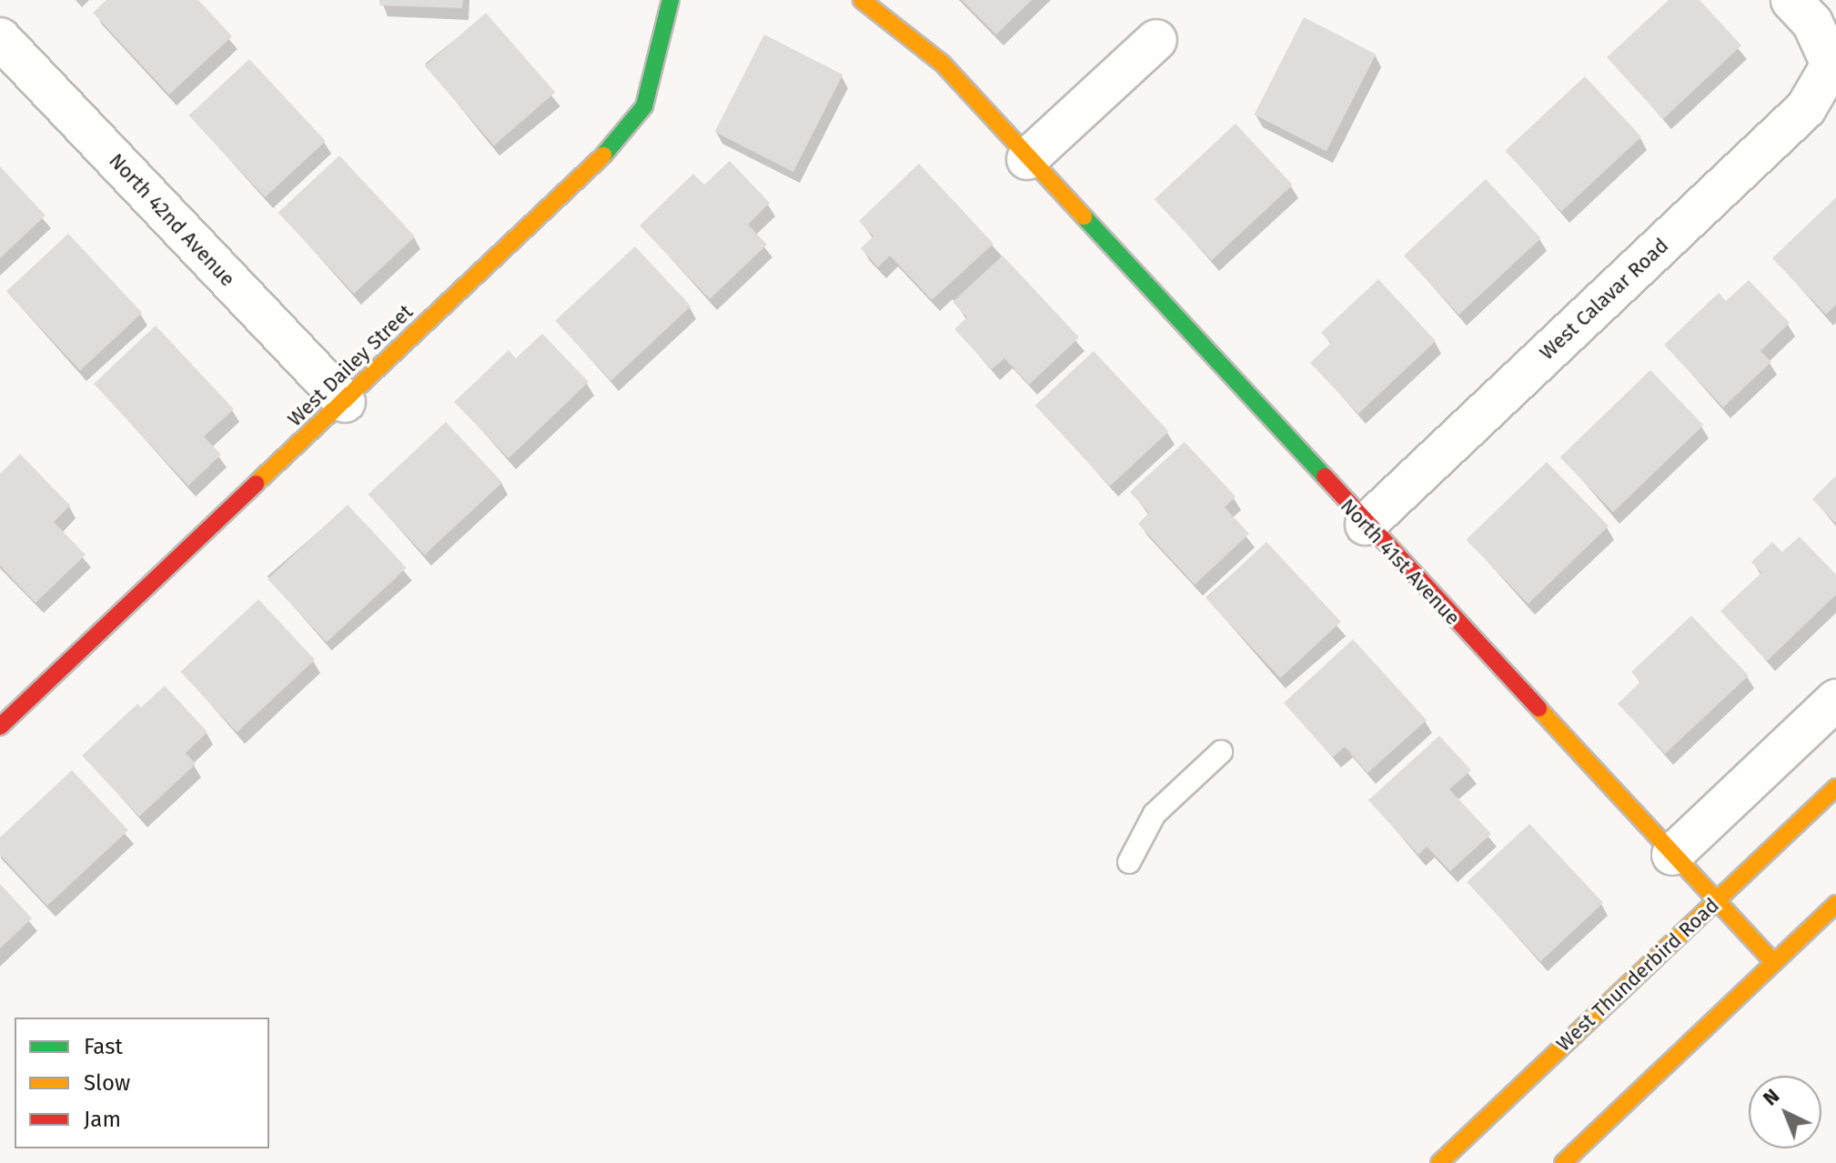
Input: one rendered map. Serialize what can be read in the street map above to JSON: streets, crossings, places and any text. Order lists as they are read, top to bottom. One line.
{"streets":{"street":["North 42nd Avenue","West Calavar Road","West Dailey Street","North 41st Avenue","West Thunderbird Road"]},"crossings":[["North 42nd Avenue","West Dailey Street"],["West Calavar Road","North 41st Avenue"],["North 41st Avenue","West Thunderbird Road"]],"legend":["Fast","Slow","Jam"],"north":"top left"}
